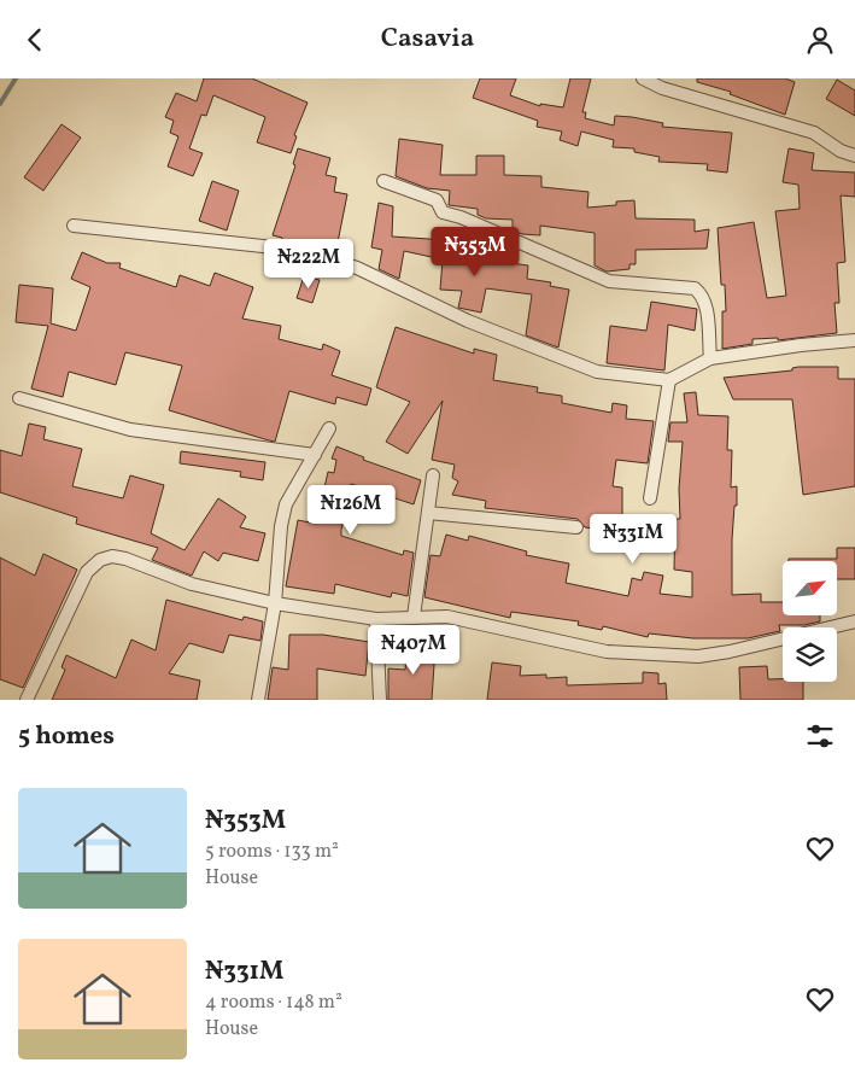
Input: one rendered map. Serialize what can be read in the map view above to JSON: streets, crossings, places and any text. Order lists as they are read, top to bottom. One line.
{"north":"top right","page":{"header":"Casavia","price":["₦353M","₦222M","₦126M","₦331M","₦407M"],"heading":"5 homes","list":[{"name":"₦353M","note":"5 rooms · 133 m² · House"},{"name":"₦331M","note":"4 rooms · 148 m² · House"}]}}
